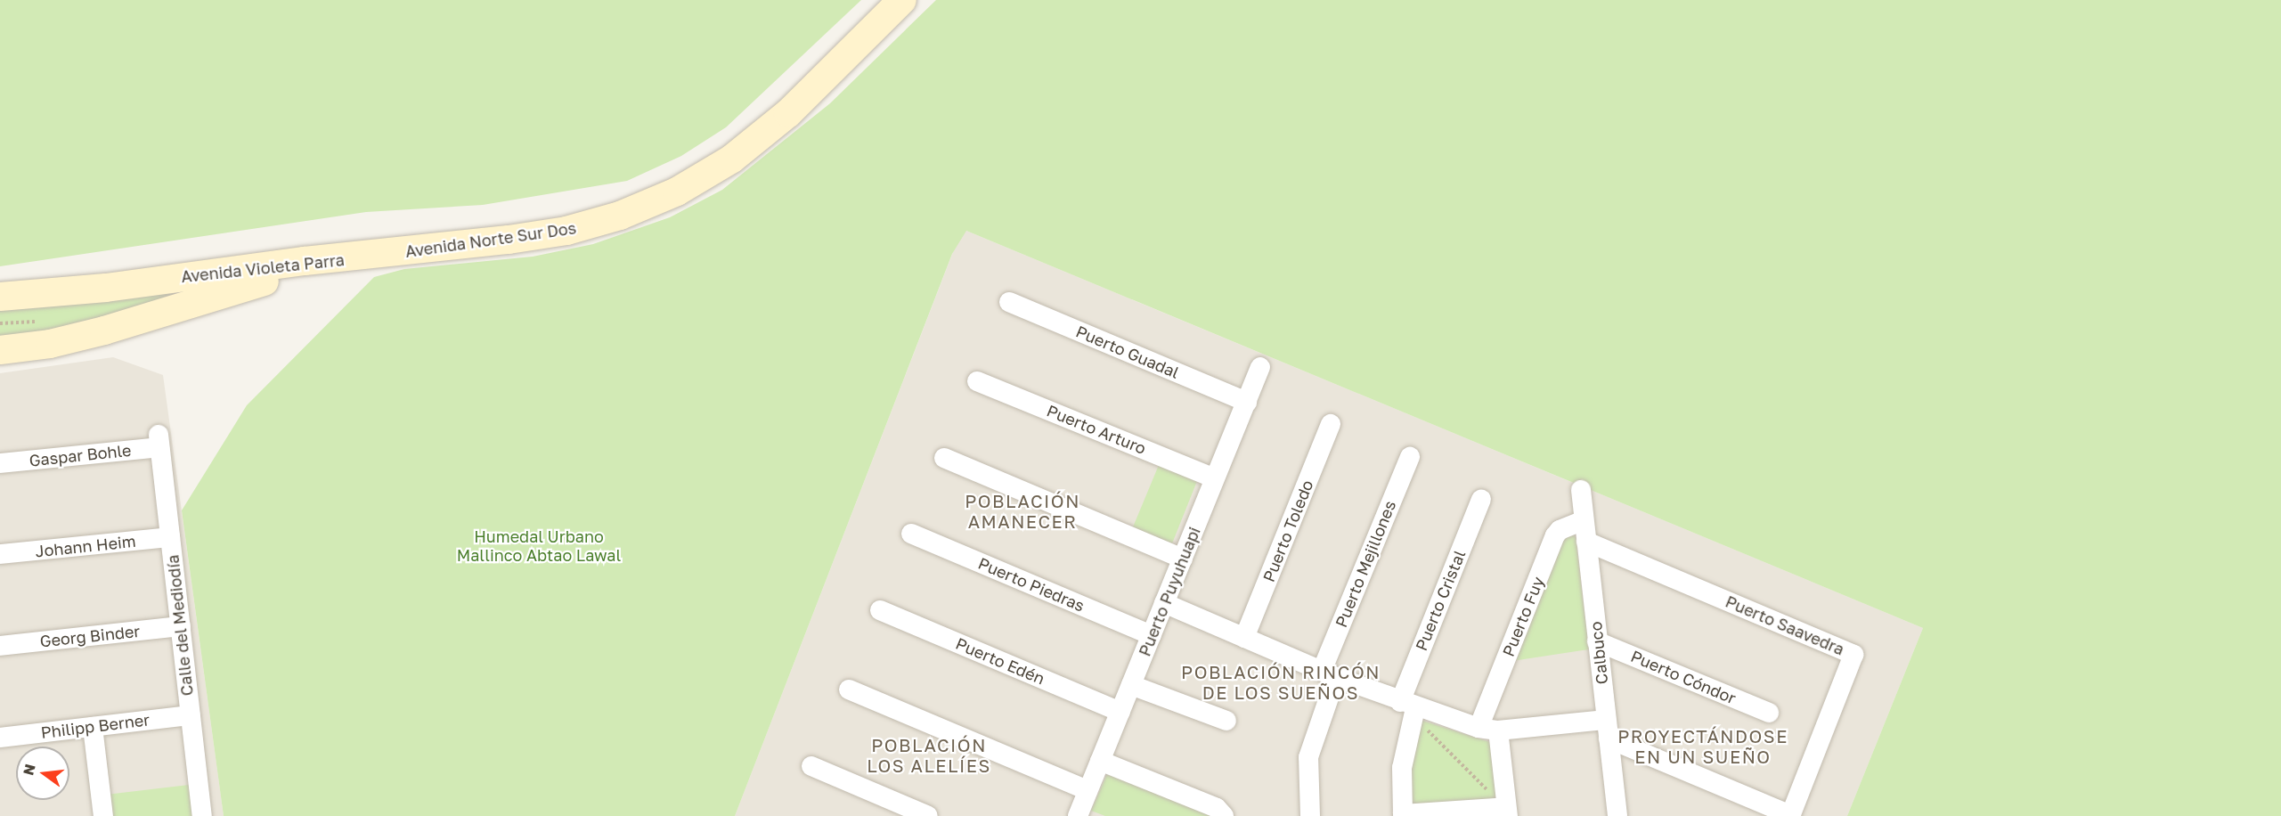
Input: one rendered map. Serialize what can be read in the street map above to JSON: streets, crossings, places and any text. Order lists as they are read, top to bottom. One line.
{"streets":{"main road":["Avenida Norte Sur Dos","Avenida Violeta Parra"],"street":["Puerto Guadal","Puerto Arturo","Gaspar Bohle","Puerto Toledo","Johann Heim","Puerto Mejillones","Puerto Piedras","Puerto Puyuhuapi","Puerto Cristal","Puerto Fuy","Calle del Mediodía","Puerto Saavedra","Georg Binder","Calbuco","Puerto Edén","Puerto Cóndor","Philipp Berner"]},"crossings":[["Avenida Norte Sur Dos","Avenida Violeta Parra"],["Puerto Guadal","Puerto Puyuhuapi"],["Puerto Arturo","Puerto Puyuhuapi"],["Gaspar Bohle","Calle del Mediodía"],["Johann Heim","Calle del Mediodía"],["Puerto Piedras","Puerto Puyuhuapi"],["Puerto Puyuhuapi","Puerto Edén"],["Puerto Fuy","Calbuco"],["Calle del Mediodía","Georg Binder"],["Calle del Mediodía","Philipp Berner"],["Puerto Saavedra","Calbuco"],["Calbuco","Puerto Cóndor"]],"districts":["POBLACIÓN AMANECER","POBLACIÓN RINCÓN DE LOS SUEÑOS","PROYECTÁNDOSE EN UN SUEÑO","POBLACIÓN LOS ALELÍES"],"parks":["Humedal Urbano Mallinco Abtao Lawal"],"north":"left"}
